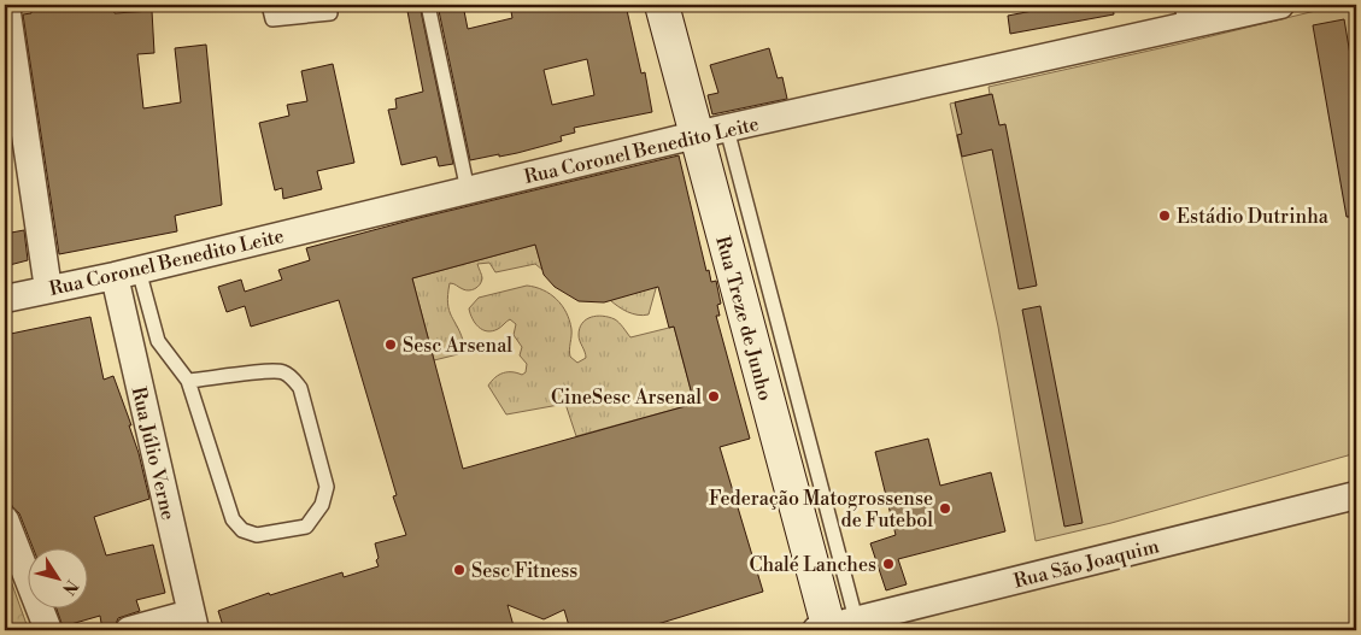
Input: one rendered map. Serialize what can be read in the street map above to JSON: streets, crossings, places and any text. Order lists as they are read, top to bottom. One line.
{"streets":{"street":["Rua Coronel Benedito Leite","Rua Treze de Junho","Rua Júlio Verne","Rua São Joaquim"]},"crossings":[["Rua Coronel Benedito Leite","Rua Treze de Junho"],["Rua Coronel Benedito Leite","Rua Júlio Verne"],["Rua Treze de Junho","Rua São Joaquim"]],"places":["Estádio Dutrinha","Sesc Arsenal","CineSesc Arsenal","Federação Matogrossense de Futebol","Chalé Lanches","Sesc Fitness"],"north":"bottom right"}
